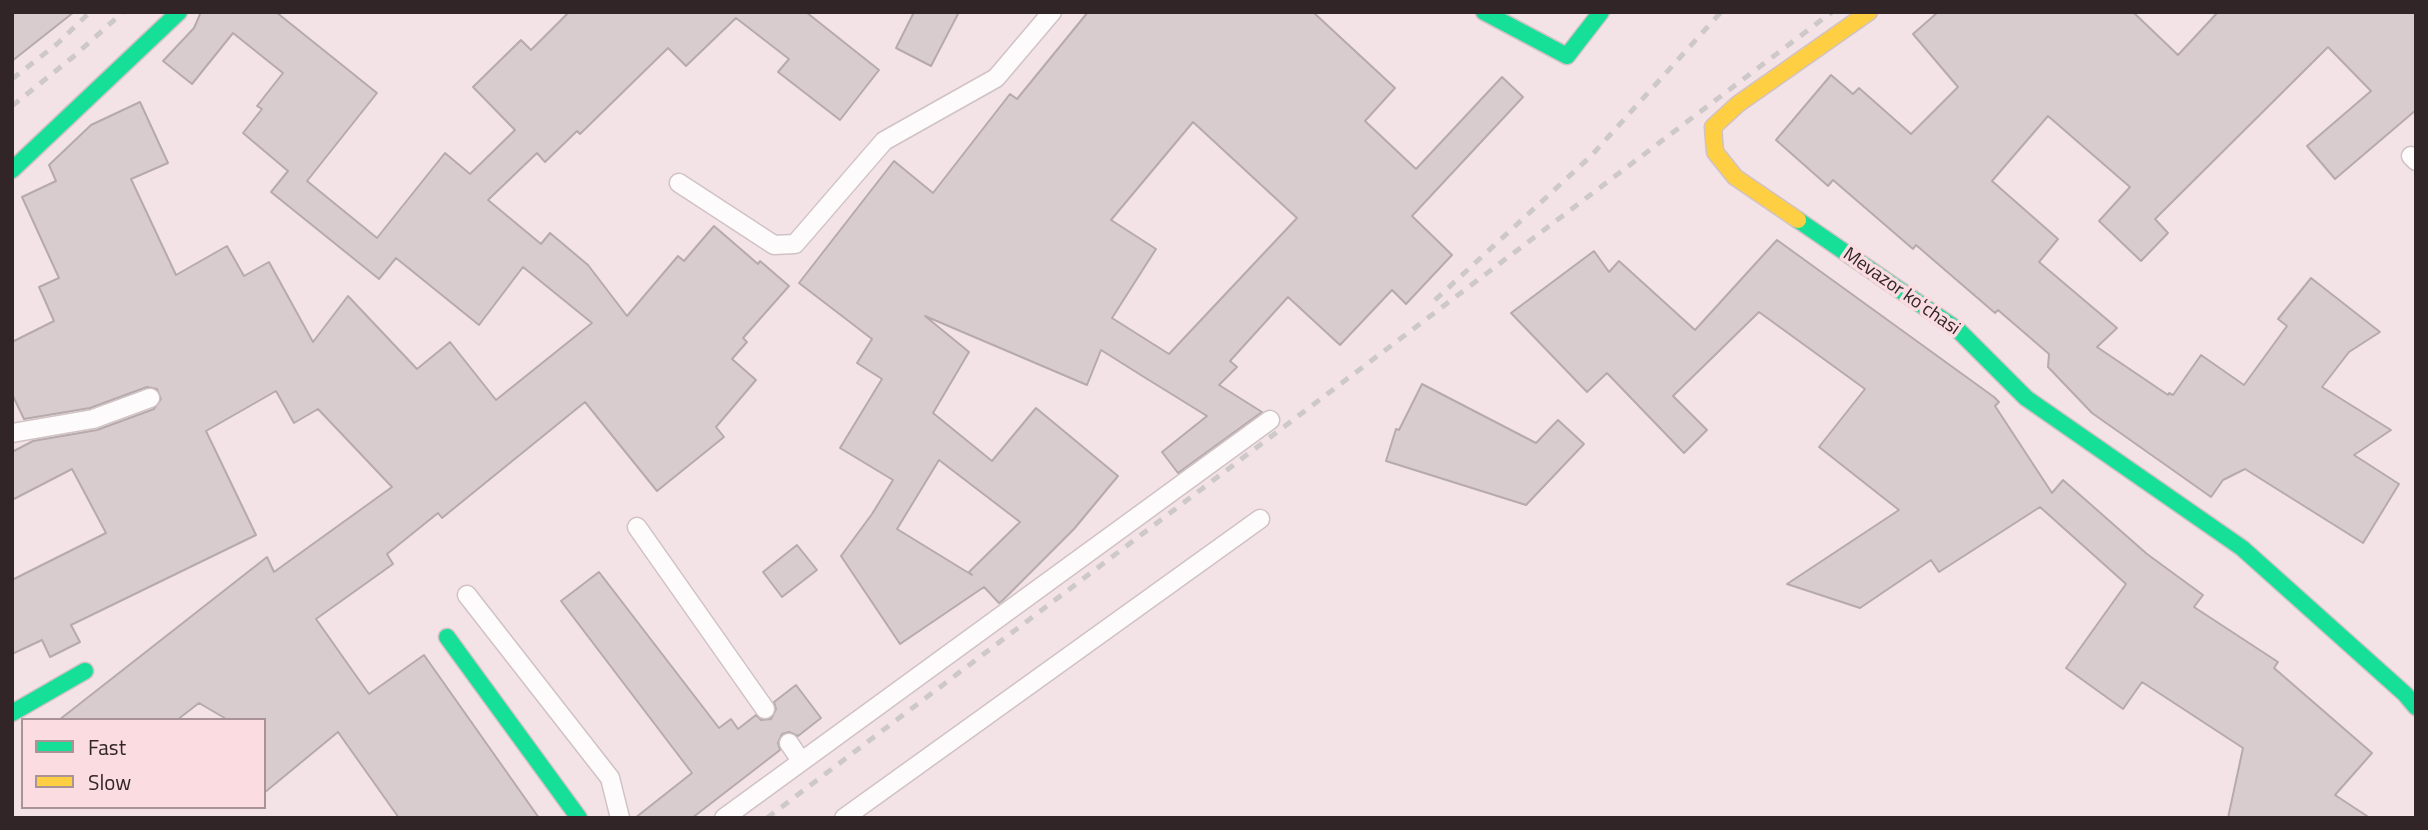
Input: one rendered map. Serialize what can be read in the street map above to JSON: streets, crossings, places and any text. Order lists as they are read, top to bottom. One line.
{"streets":{"street":["Mevazor koʻchasi"]},"legend":["Fast","Slow"]}
